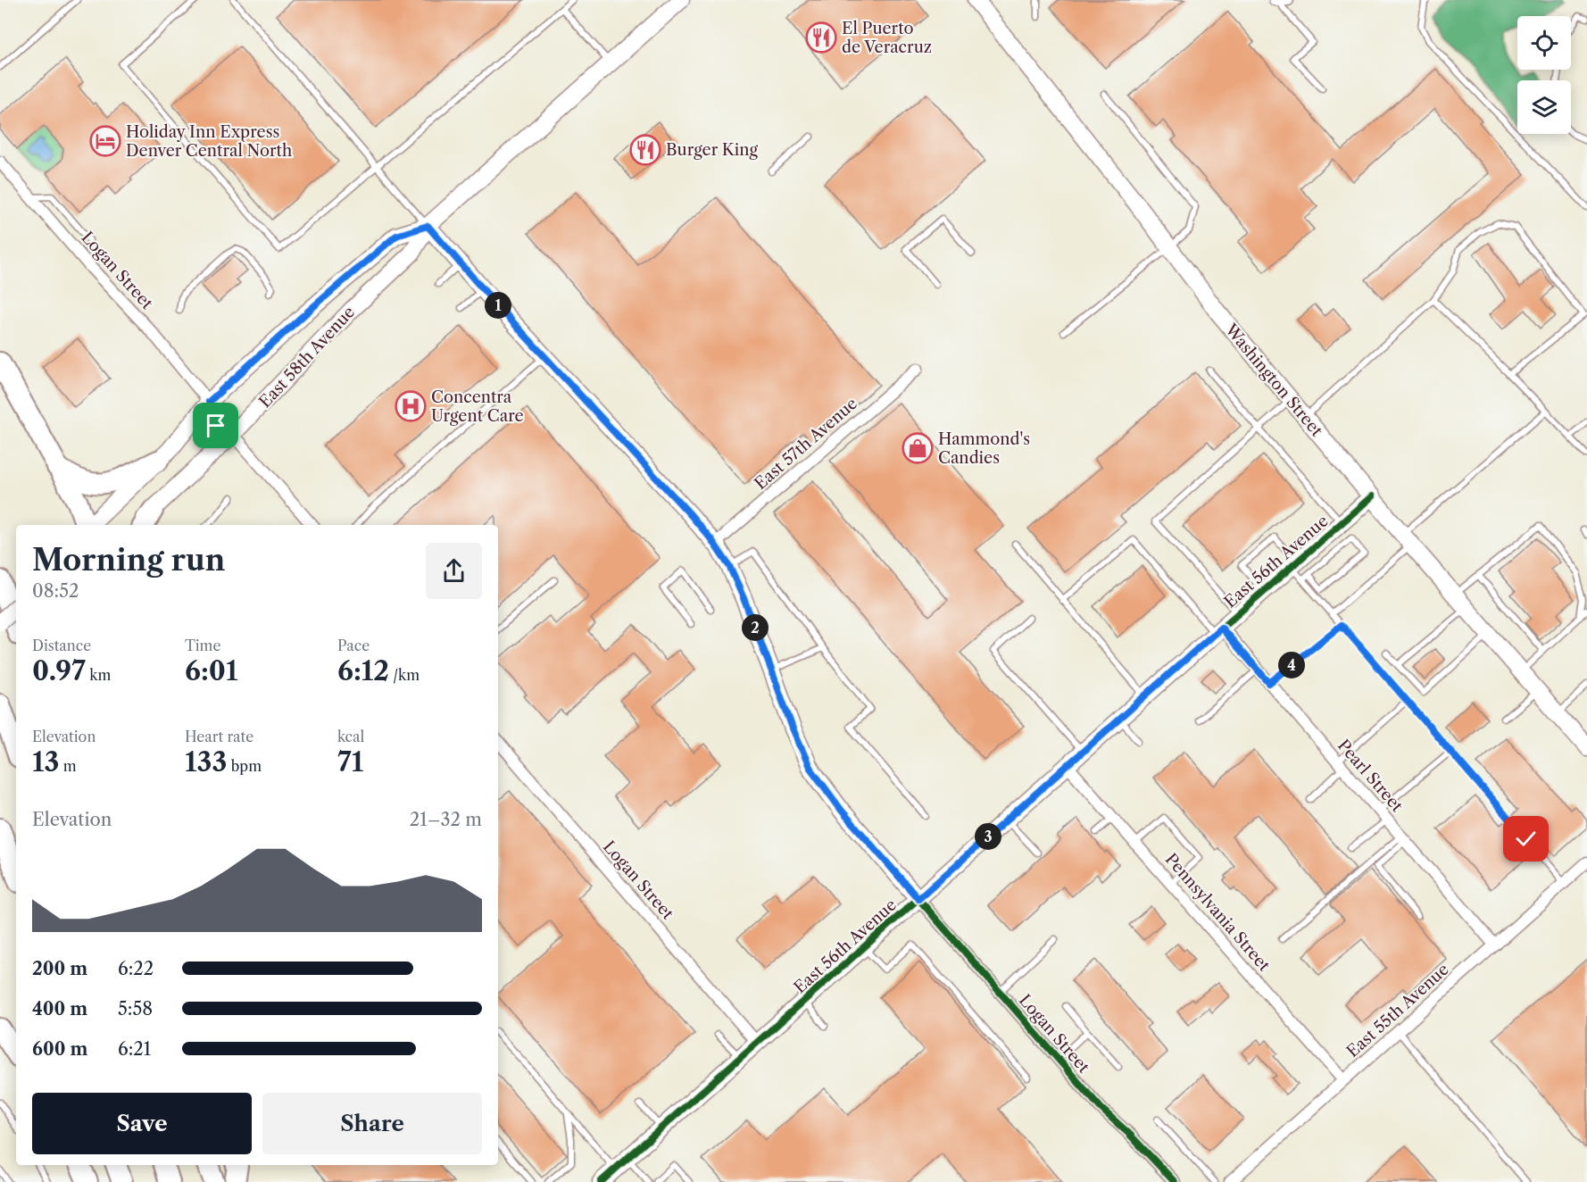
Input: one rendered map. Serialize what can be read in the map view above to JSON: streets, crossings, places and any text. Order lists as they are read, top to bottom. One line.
{"streets":{"main road":["East 58th Avenue","Washington Street","East 56th Avenue"],"street":["Logan Street","East 57th Avenue","Pearl Street","Pennsylvania Street","East 55th Avenue"]},"crossings":[["Logan Street","East 58th Avenue"],["Logan Street","East 56th Avenue"],["Washington Street","East 56th Avenue"],["East 56th Avenue","Pearl Street"],["East 56th Avenue","Pennsylvania Street"],["Pearl Street","East 55th Avenue"],["Pennsylvania Street","East 55th Avenue"]],"places":{"restaurant":["El Puerto de Veracruz","Burger King"],"hotel":["Holiday Inn Express Denver Central North"],"hospital":["Concentra Urgent Care"],"shop":["Hammond's Candies"]},"page":{"pins":["1","2","4","3"],"heading":["Morning run","08:52"],"stats":[["Distance","0.97 km"],["Time","6:01"],["Pace","6:12 /km"],["Elevation","13 m"],["Heart rate","133 bpm"],["kcal","71"]],"chart":["Elevation","21–32 m"],"list":[{"name":"200 m","note":"6:22"},{"name":"400 m","note":"5:58"},{"name":"600 m","note":"6:21"}],"buttons":["Save","Share"]}}
